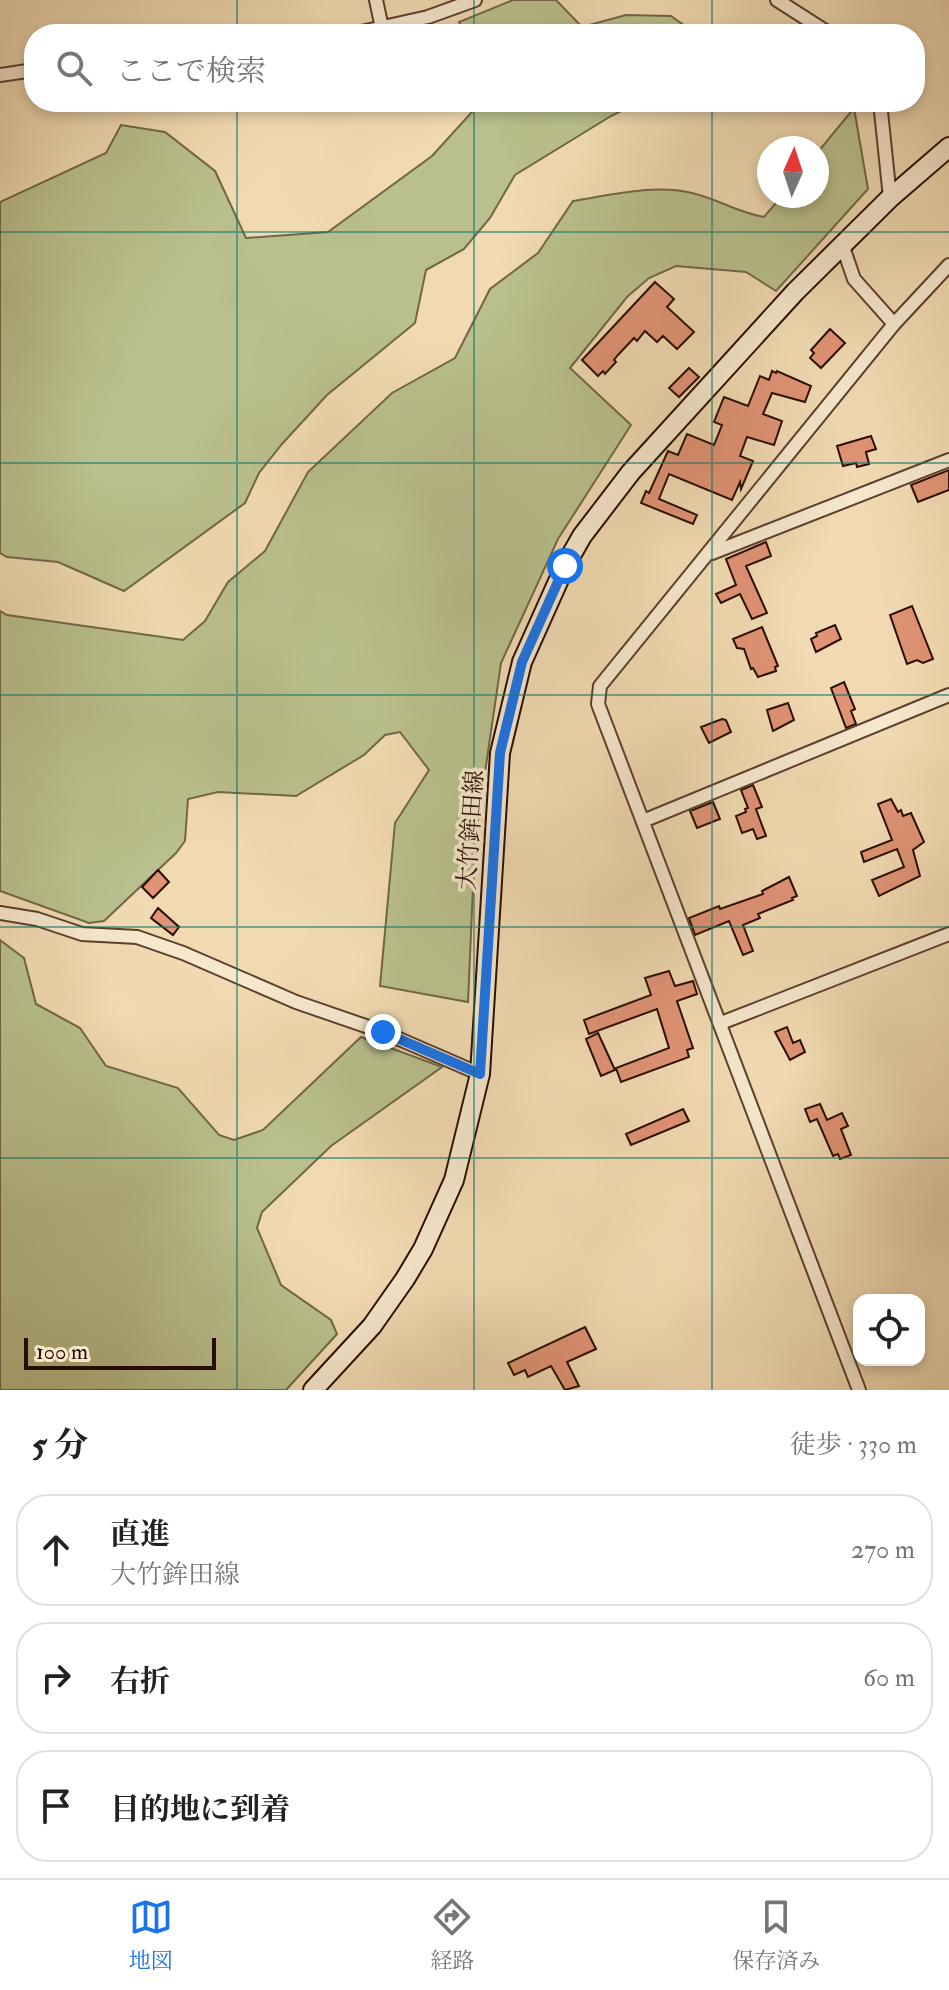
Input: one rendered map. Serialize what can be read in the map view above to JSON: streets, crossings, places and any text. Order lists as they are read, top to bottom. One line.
{"streets":{"main road":["大竹鉾田線"]},"scale_bar":"100 m","north":"top","page":{"search":"ここで検索","scale":"100 m","heading":["5 分","徒歩 · 330 m"],"list":[["直進","大竹鉾田線","270 m"],["右折","60 m"],"目的地に到着"],"nav":["地図","経路","保存済み"]}}
